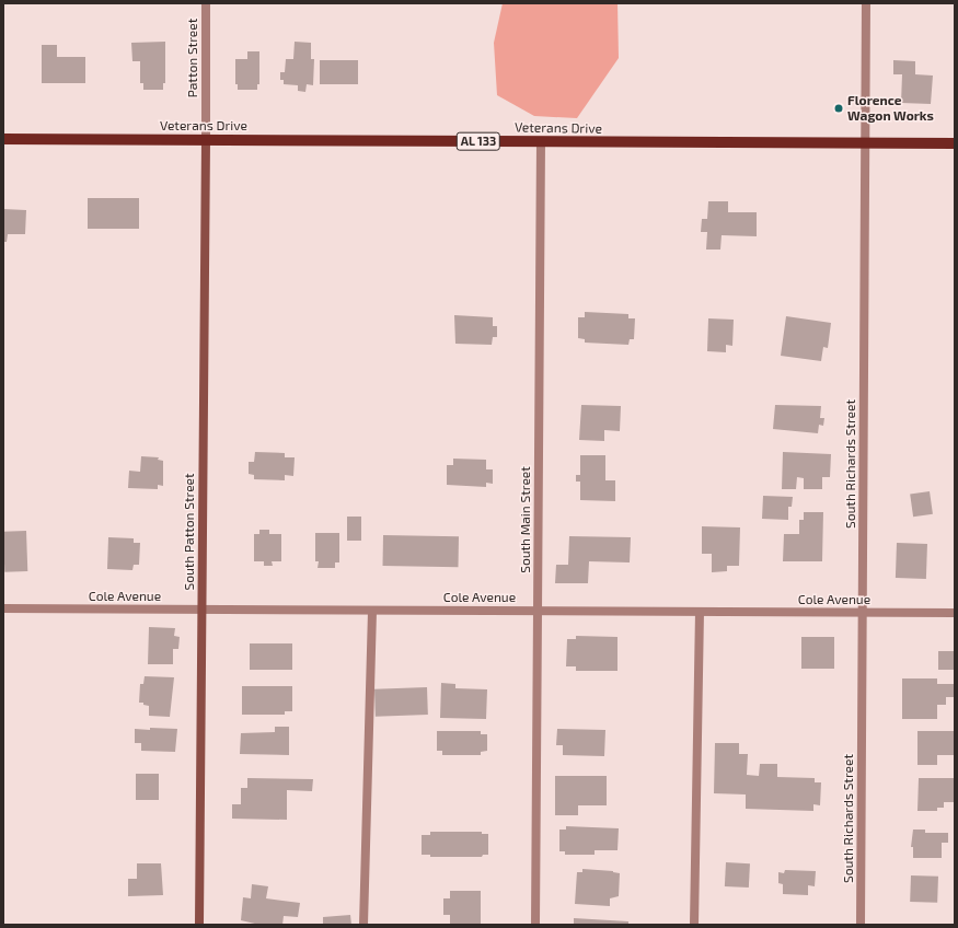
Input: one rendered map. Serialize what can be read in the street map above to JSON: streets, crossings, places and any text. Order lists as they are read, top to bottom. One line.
{"streets":{"main road":["Veterans Drive","AL 133"],"street":["Patton Street","South Richards Street","South Main Street","South Patton Street","Cole Avenue"]},"crossings":[["Patton Street","Veterans Drive"],["Patton Street","South Patton Street"],["Veterans Drive","South Richards Street"],["Veterans Drive","South Main Street"],["Veterans Drive","South Patton Street"],["South Richards Street","Cole Avenue"],["South Main Street","Cole Avenue"],["South Patton Street","Cole Avenue"]],"places":["Florence Wagon Works"]}
